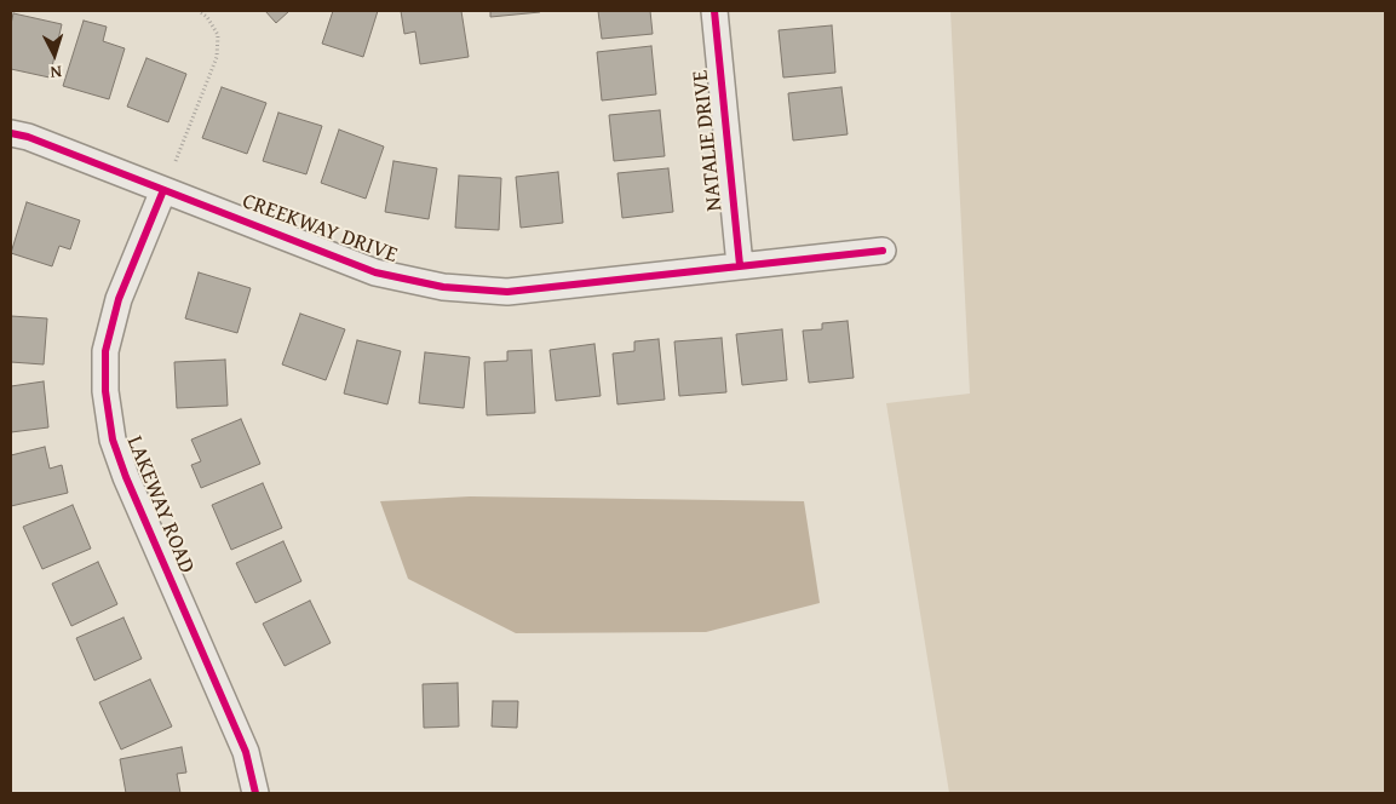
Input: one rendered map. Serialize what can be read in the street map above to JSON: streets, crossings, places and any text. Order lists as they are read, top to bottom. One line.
{"streets":{"street":["NATALIE DRIVE","CREEKWAY DRIVE","LAKEWAY ROAD"]},"crossings":[["NATALIE DRIVE","CREEKWAY DRIVE"],["CREEKWAY DRIVE","LAKEWAY ROAD"]],"north":"bottom"}
